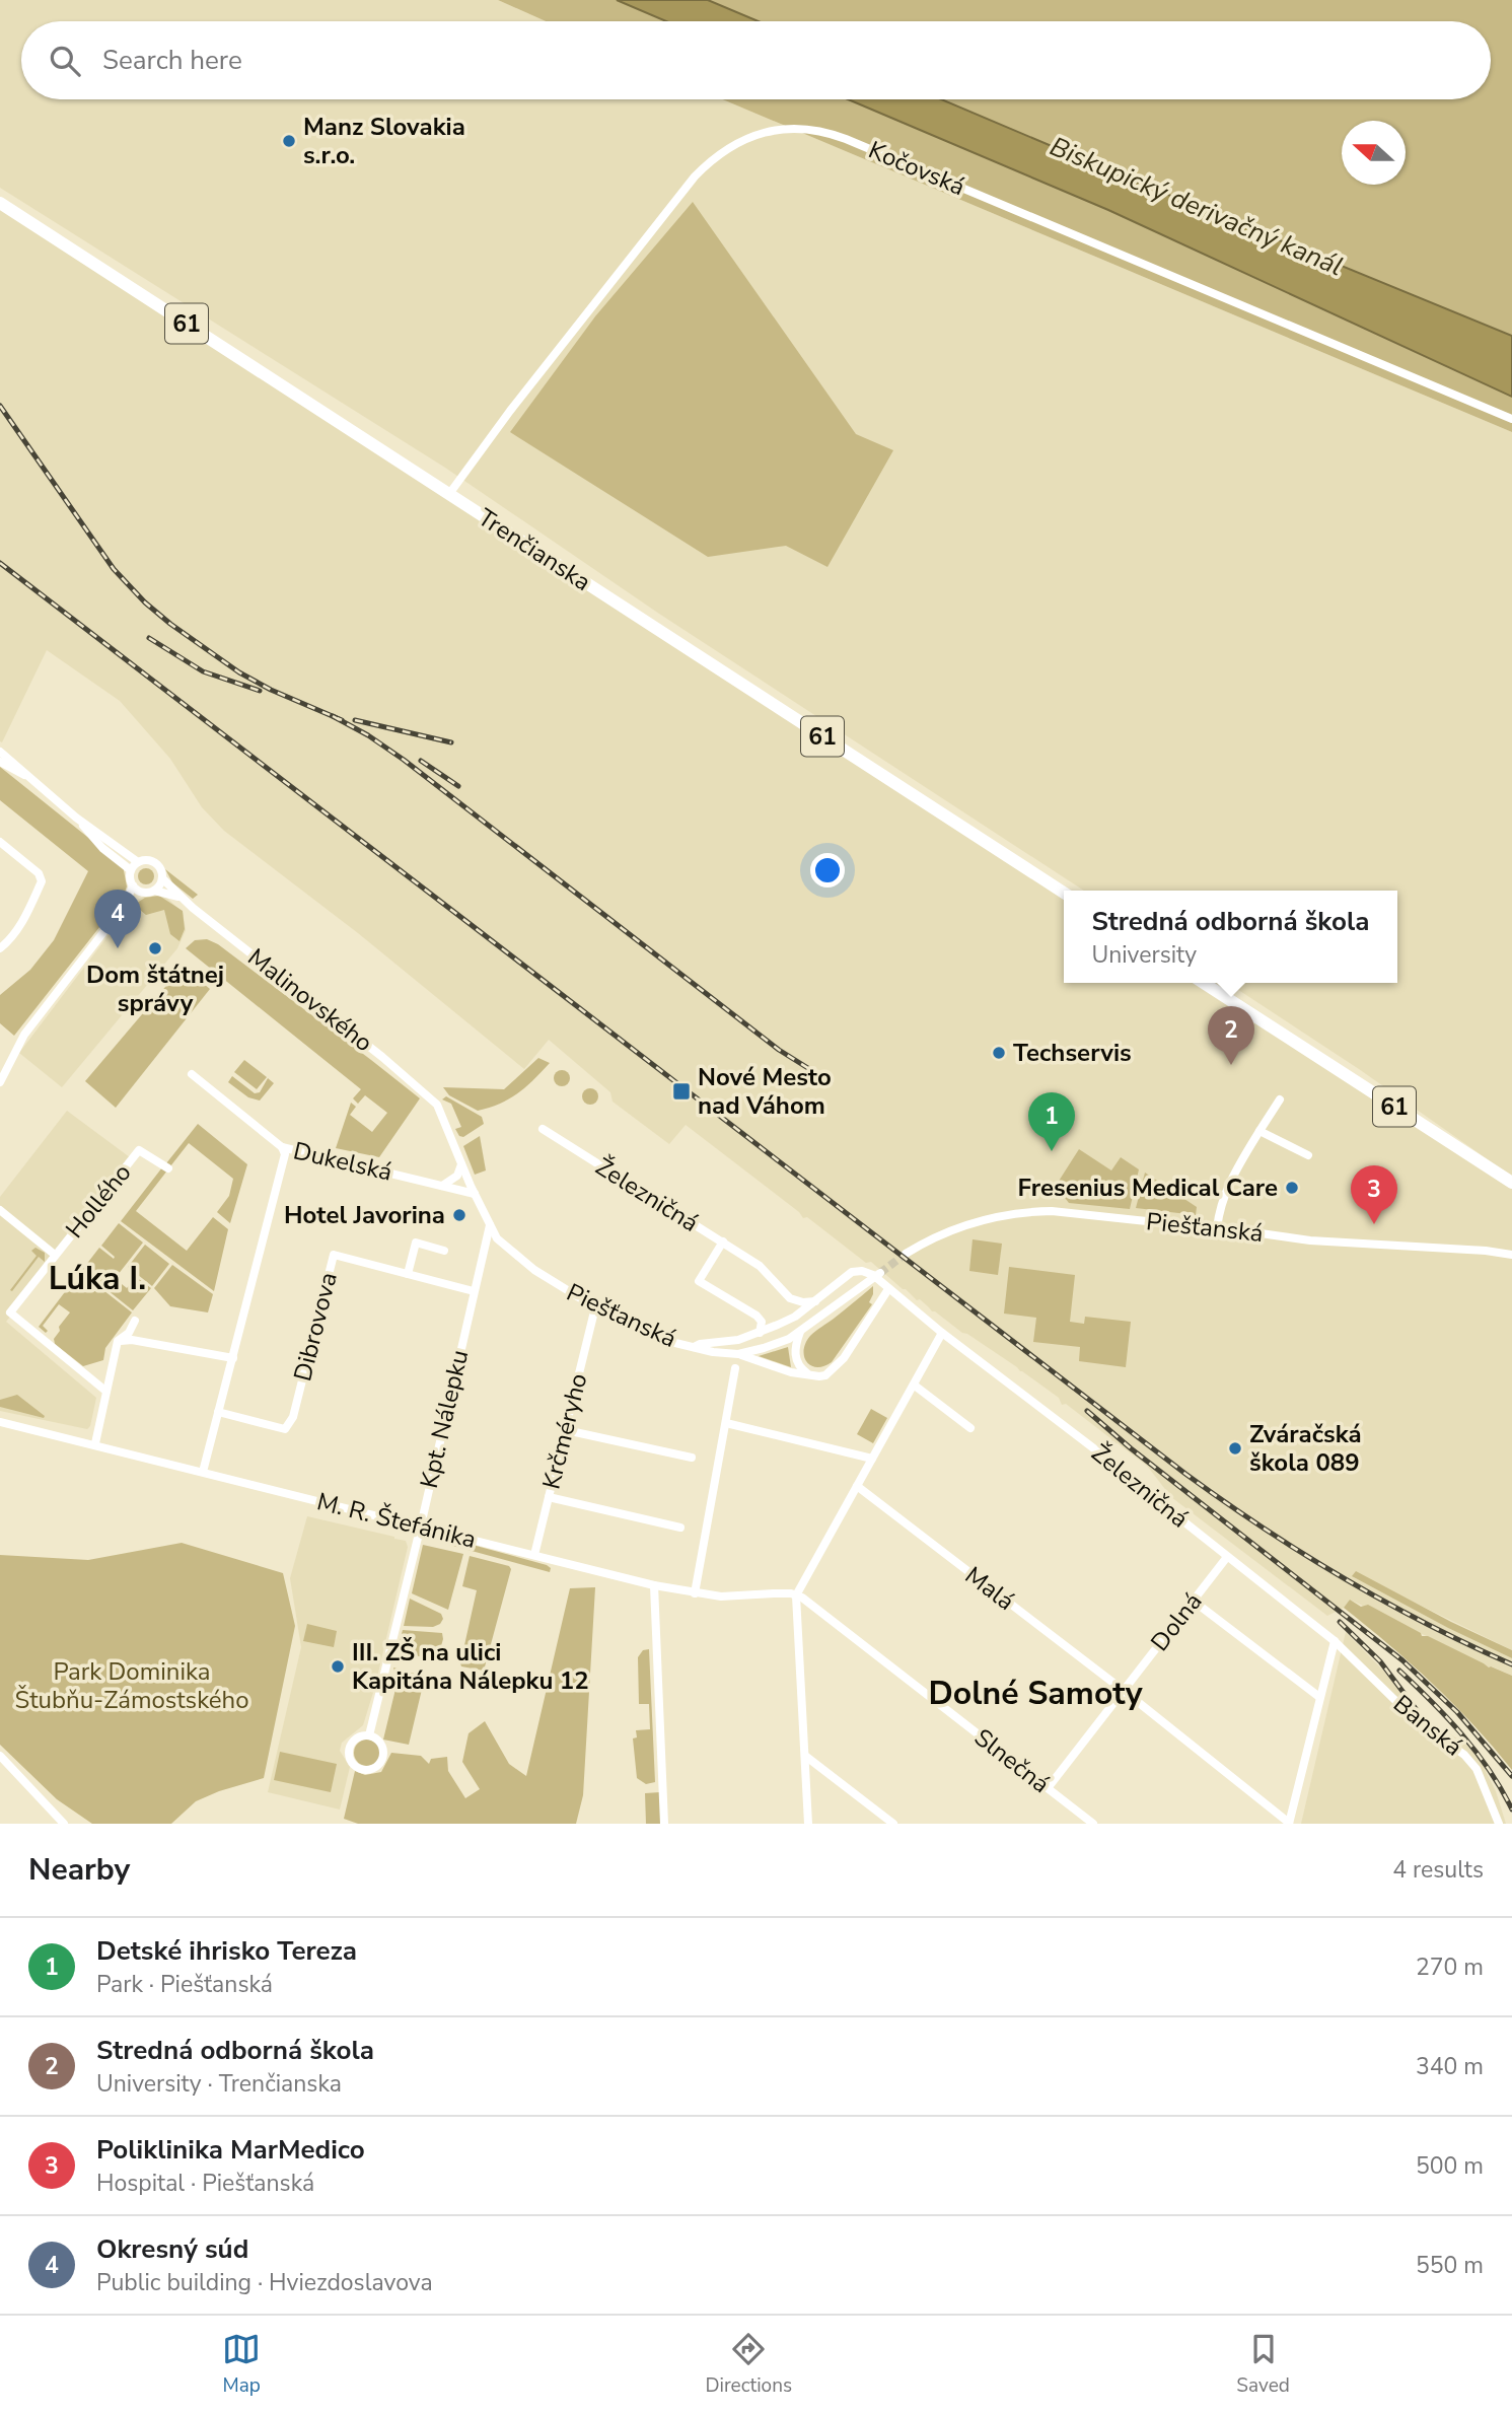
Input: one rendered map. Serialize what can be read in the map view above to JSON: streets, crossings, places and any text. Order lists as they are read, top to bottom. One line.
{"streets":{"main road":["61","Trenčianska"],"street":["Kočovská","Malinovského","Dukelská","Železničná","Hollého","Piešťanská","Dibrovova","Kpt. Nálepku","Krčméryho","M. R. Štefánika","Malá","Dolná","Banská","Slnečná"]},"crossings":[["Kočovská","Trenčianska"],["Malinovského","Piešťanská"],["Dukelská","Piešťanská"],["Železničná","Piešťanská"],["Železničná","Dolná"],["Železničná","Banská"],["Piešťanská","Kpt. Nálepku"],["Piešťanská","Krčméryho"],["Dibrovova","Kpt. Nálepku"],["Kpt. Nálepku","M. R. Štefánika"],["Krčméryho","M. R. Štefánika"],["M. R. Štefánika","Slnečná"],["Malá","Dolná"],["Dolná","Slnečná"]],"districts":["Lúka I.","Dolné Samoty"],"water":["Biskupický derivačný kanál"],"parks":["Park Dominika Štubňu-Zámostského"],"places":{"other":["Manz Slovakia s.r.o.","Dom štátnej správy","Techservis","Fresenius Medical Care","Hotel Javorina","Zváračská škola 089","III. ZŠ na ulici Kapitána Nálepku 12"],"transit":["Nové Mesto nad Váhom"]},"north":"left","page":{"search":"Search here","pins":["4","2","1","3"],"popup":["Stredná odborná škola","University"],"heading":["Nearby","4 results"],"list":[{"mark":"1","name":"Detské ihrisko Tereza","note":"Park · Piešťanská","value":"270 m"},{"mark":"2","name":"Stredná odborná škola","note":"University · Trenčianska","value":"340 m"},{"mark":"3","name":"Poliklinika MarMedico","note":"Hospital · Piešťanská","value":"500 m"},{"mark":"4","name":"Okresný súd","note":"Public building · Hviezdoslavova","value":"550 m"}],"nav":["Map","Directions","Saved"]}}
